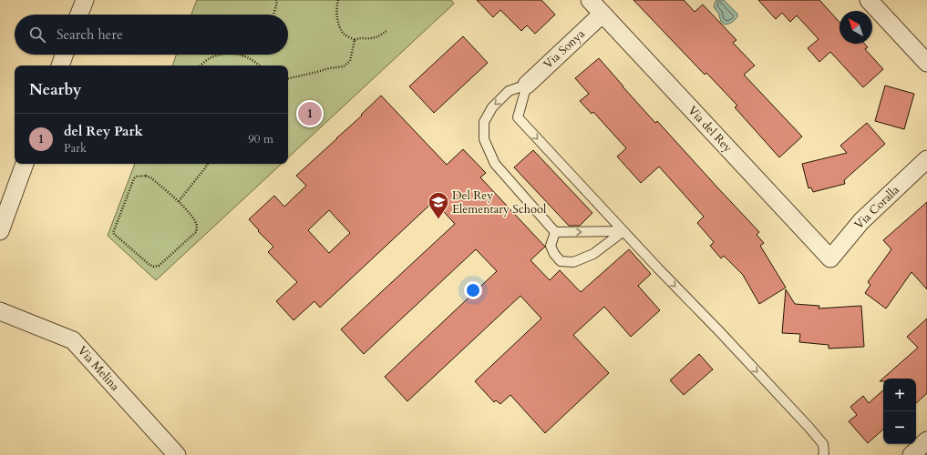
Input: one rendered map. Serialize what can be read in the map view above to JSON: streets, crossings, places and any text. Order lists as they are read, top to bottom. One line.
{"streets":{"street":["Via Sonya","Via del Rey","Via Coralla","Via Melina"]},"crossings":[["Via Sonya","Via del Rey"],["Via del Rey","Via Coralla"]],"places":{"school or university":["Del Rey Elementary School"]},"north":"top left","page":{"search":"Search here","heading":"Nearby","pins":"1","list":[{"mark":"1","name":"del Rey Park","note":"Park","value":"90 m"}],"map_buttons":["+","−"]}}
